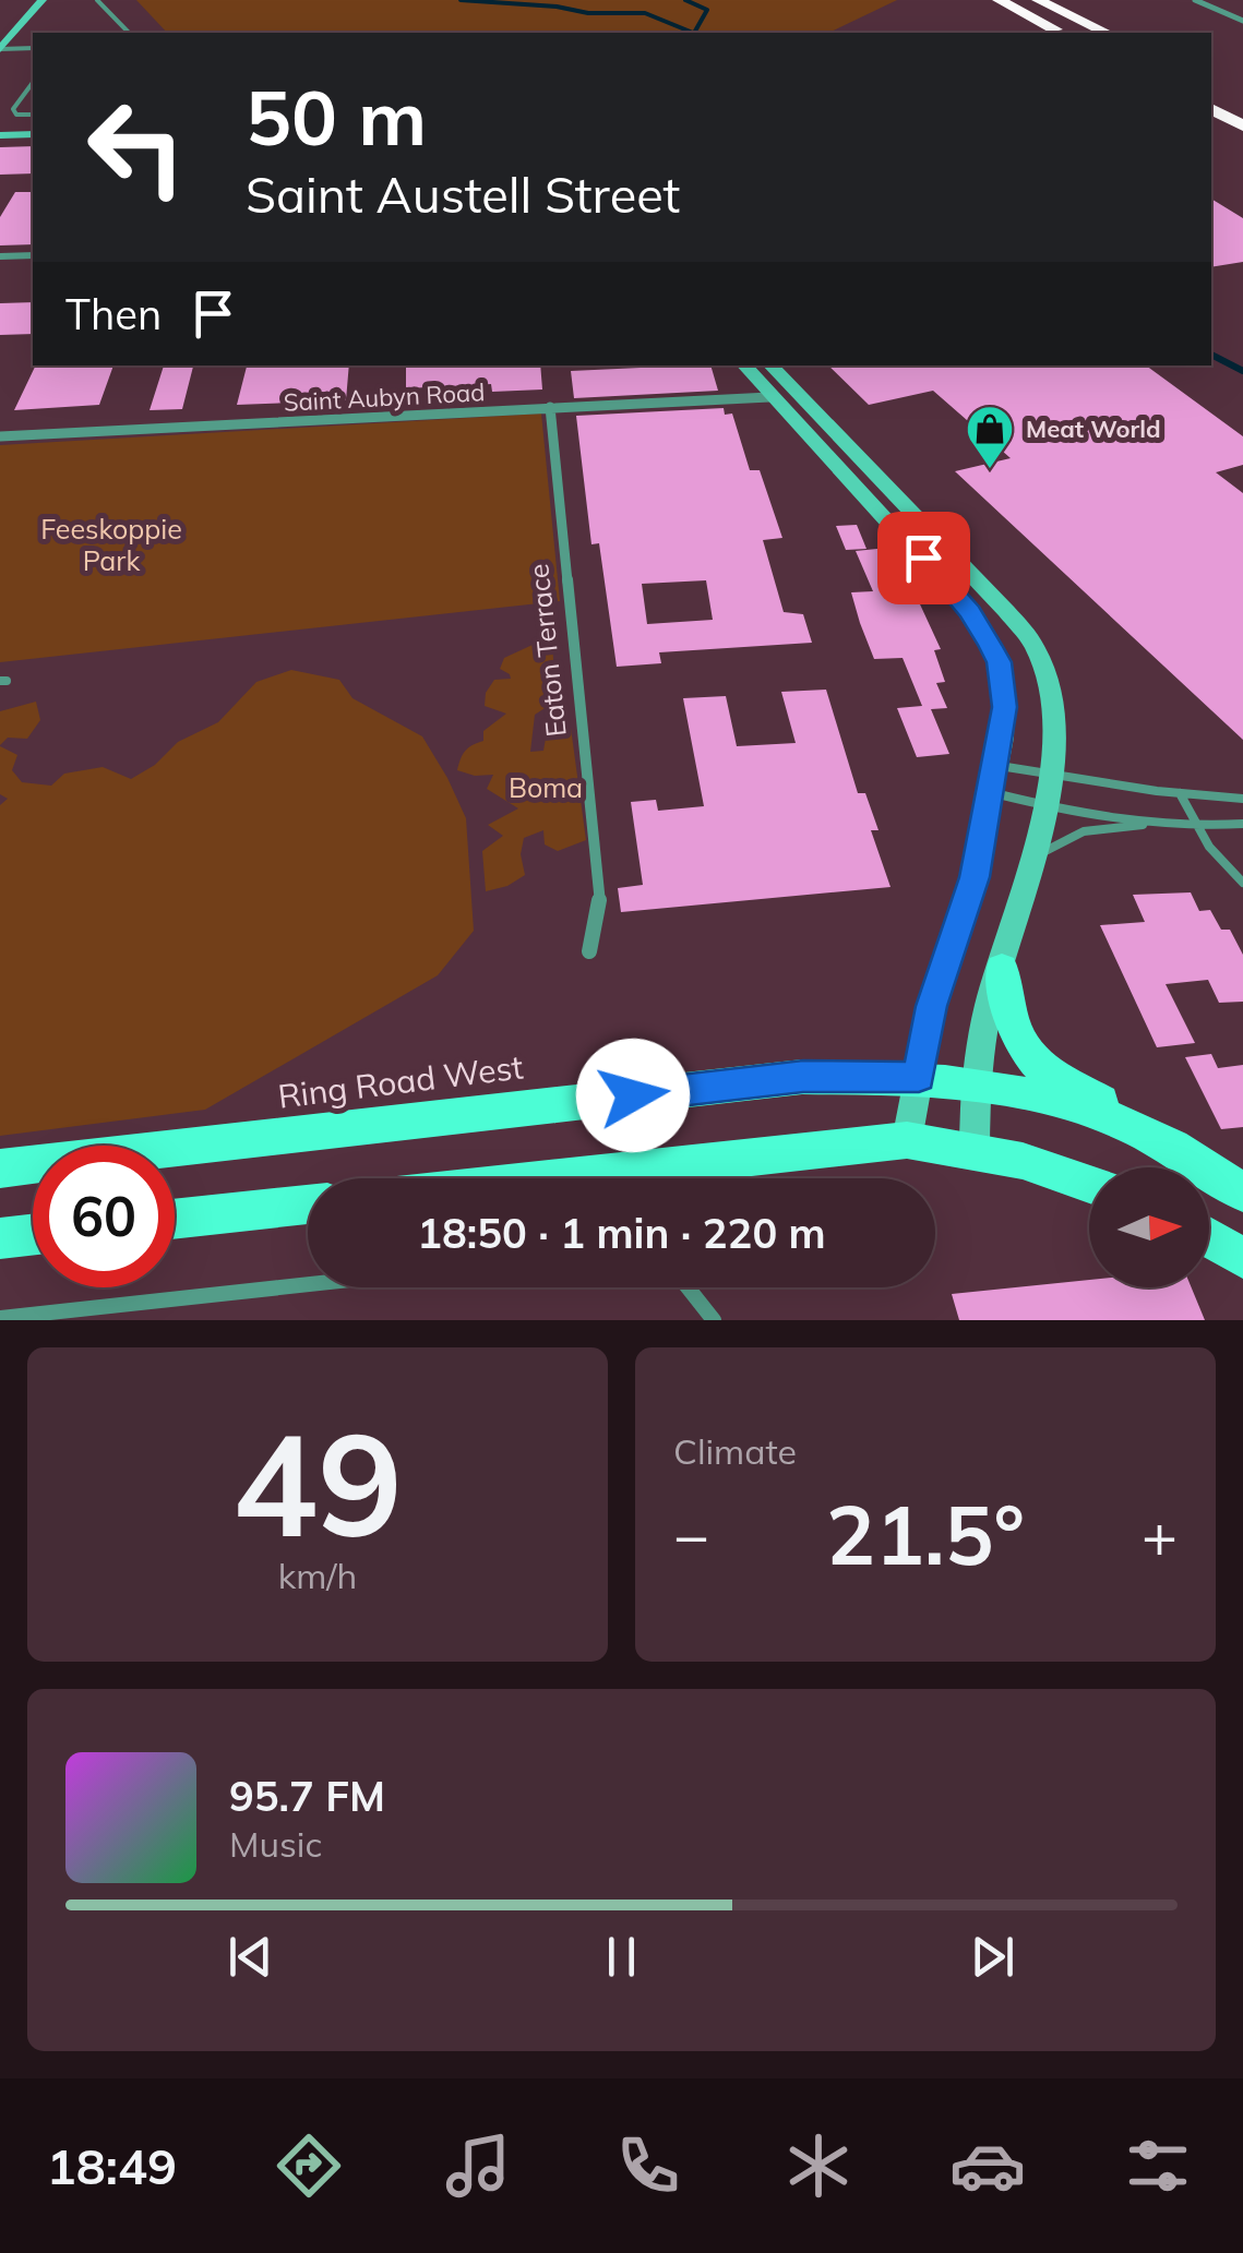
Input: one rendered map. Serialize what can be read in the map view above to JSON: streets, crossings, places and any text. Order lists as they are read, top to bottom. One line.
{"streets":{"main road":["Ring Road West"],"street":["Saint Aubyn Road","Eaton Terrace"]},"crossings":[["Saint Aubyn Road","Eaton Terrace"]],"parks":["Feeskoppie Park","Boma"],"places":{"shop":["Meat World"]},"north":"right","page":{"turn":["50 m","Saint Austell Street"],"then":"Then","limit":"60","trip":"18:50 · 1 min · 220 m","tile":[["49","km/h"],"Climate"],"heat":["−","21.5°","+"],"song":["95.7 FM","Music"],"tabs":"18:49"}}
